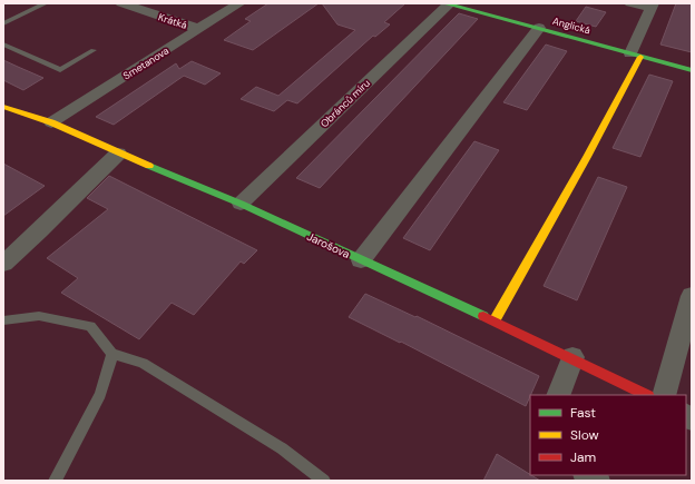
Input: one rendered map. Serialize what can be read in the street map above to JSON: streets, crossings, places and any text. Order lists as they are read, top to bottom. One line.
{"streets":{"street":["Krátká","Anglická","Smetanova","Obránců míru","Jarošova"]},"crossings":[["Krátká","Smetanova"],["Anglická","Obránců míru"],["Smetanova","Jarošova"],["Obránců míru","Jarošova"]],"legend":["Fast","Slow","Jam"]}
